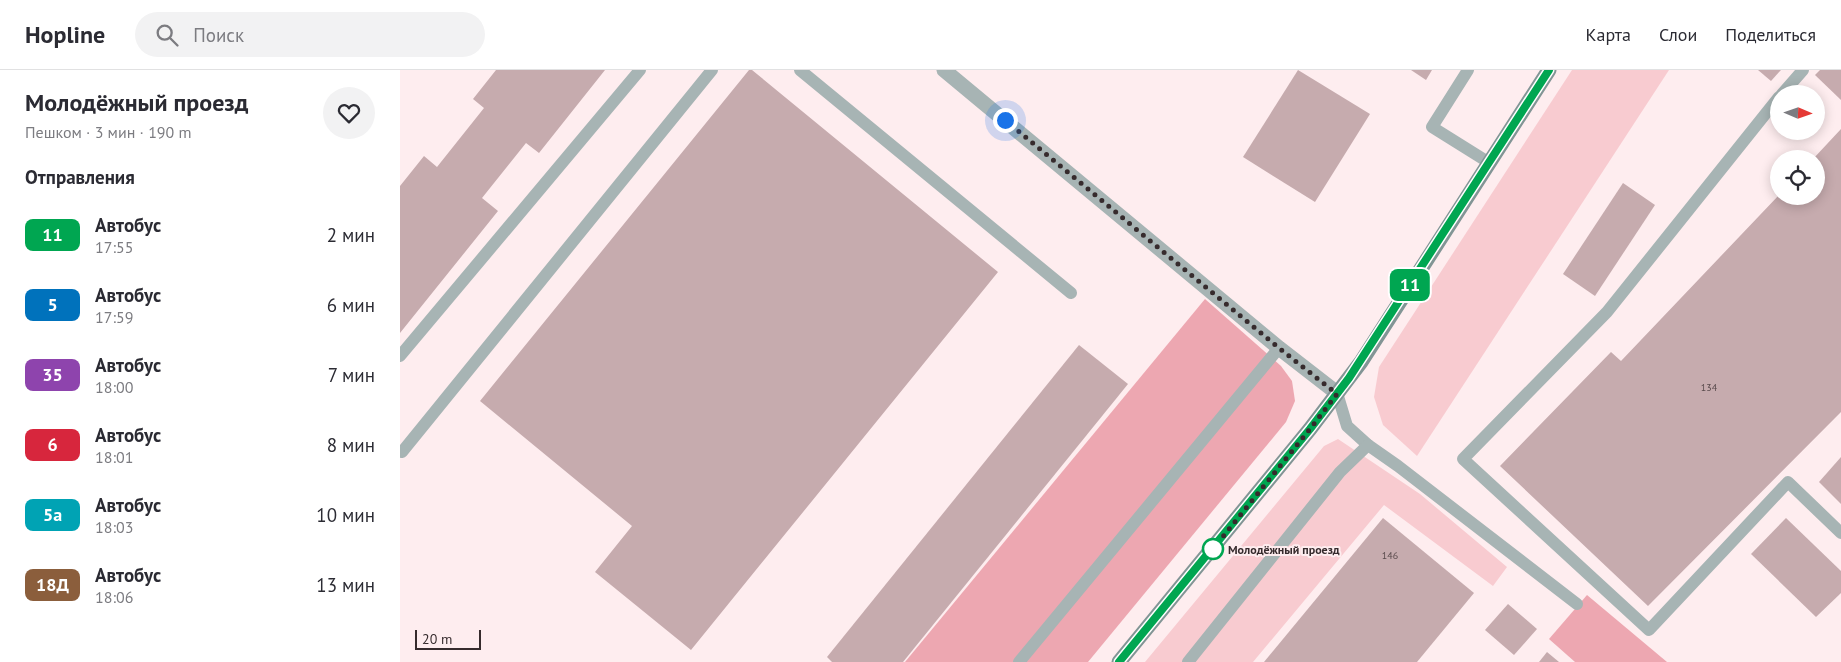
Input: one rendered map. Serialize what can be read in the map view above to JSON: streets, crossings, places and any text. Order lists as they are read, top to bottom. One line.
{"places":["Молодёжный проезд"],"lines":["bus line 11"],"house_numbers":["134","146"],"scale_bar":"20 m","north":"right","page":{"header":"Hopline","search":"Поиск","nav":["Карта","Слои","Поделиться"],"heading":[["Молодёжный проезд","Пешком · 3 мин · 190 m"],"Отправления"],"on_map":"11","list":[{"mark":"11","name":"Автобус","note":"17:55","value":"2 мин"},{"mark":"5","name":"Автобус","note":"17:59","value":"6 мин"},{"mark":"35","name":"Автобус","note":"18:00","value":"7 мин"},{"mark":"6","name":"Автобус","note":"18:01","value":"8 мин"},{"mark":"5а","name":"Автобус","note":"18:03","value":"10 мин"},{"mark":"18Д","name":"Автобус","note":"18:06","value":"13 мин"}],"scale":"20 m"}}
